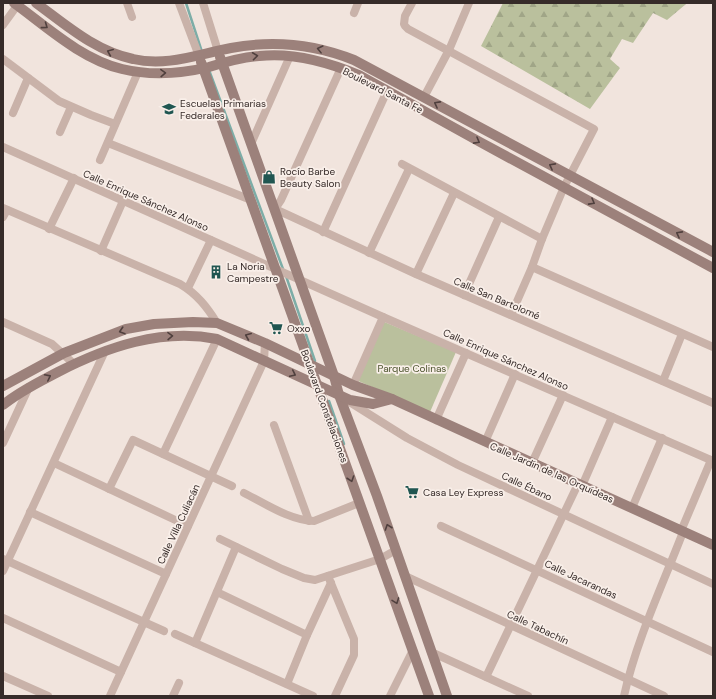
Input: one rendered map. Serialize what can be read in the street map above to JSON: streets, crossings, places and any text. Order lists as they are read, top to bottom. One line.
{"streets":{"street":["Boulevard Santa Fe","Calle Enrique Sánchez Alonso","Calle San Bartolomé","Boulevard Constelaciones","Calle Jardín de las Orquídeas","Calle Ébano","Calle Villa Culiacán","Calle Jacarandas","Calle Tabachín"]},"crossings":[["Boulevard Santa Fe","Boulevard Constelaciones"],["Calle Enrique Sánchez Alonso","Boulevard Constelaciones"],["Calle San Bartolomé","Boulevard Constelaciones"],["Boulevard Constelaciones","Calle Jardín de las Orquídeas"],["Boulevard Constelaciones","Calle Ébano"],["Boulevard Constelaciones","Calle Tabachín"]],"parks":["Parque Colinas"],"places":{"school or university":["Escuelas Primarias Federales"],"shop":["Rocío Barbe Beauty Salon"],"building":["La Noria Campestre"],"supermarket":["Oxxo","Casa Ley Express"]}}
